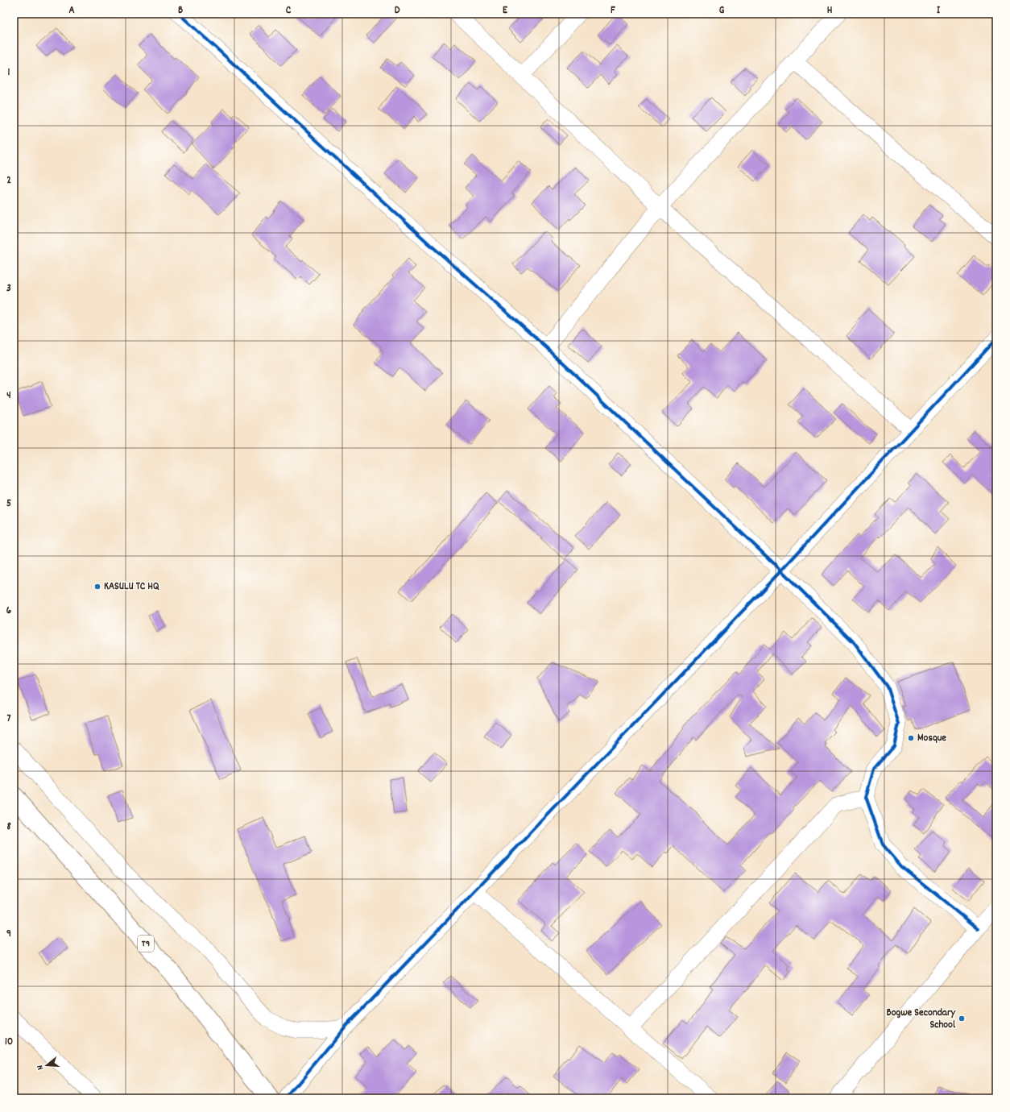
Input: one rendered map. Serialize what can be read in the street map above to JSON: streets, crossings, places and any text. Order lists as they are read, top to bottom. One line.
{"streets":{"highway":["T9"]},"places":["KASULU TC HQ","Mosque","Bogwe Secondary School"],"north":"left","grid":{"columns":["A","B","C","D","E","F","G","H","I"],"rows":["1","2","3","4","5","6","7","8","9","10"]}}
